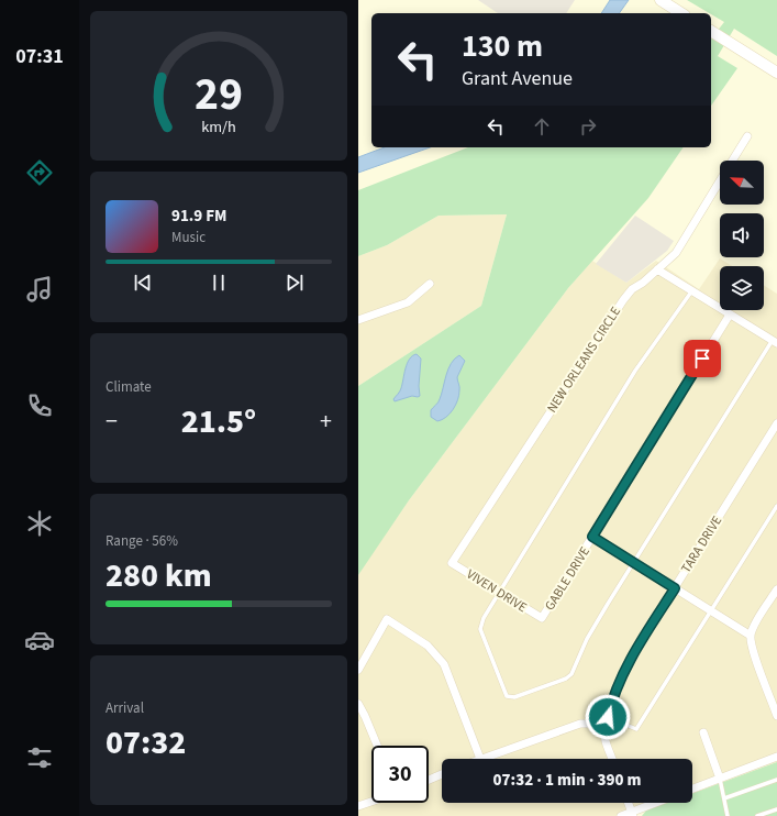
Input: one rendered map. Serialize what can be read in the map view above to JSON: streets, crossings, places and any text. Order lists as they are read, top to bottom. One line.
{"streets":{"street":["NEW ORLEANS CIRCLE","TARA DRIVE","GABLE DRIVE","VIVEN DRIVE"]},"crossings":[["NEW ORLEANS CIRCLE","VIVEN DRIVE"],["GABLE DRIVE","VIVEN DRIVE"]],"north":"top left","page":{"tabs":"07:31","turn":["130 m","Grant Avenue"],"song":["91.9 FM","Music"],"tile":["Climate",["Range · 56%","280 km"],["Arrival","07:32"]],"heat":["−","21.5°","+"],"limit":"30","trip":"07:32 · 1 min · 390 m","gauge":["29","km/h"]}}
